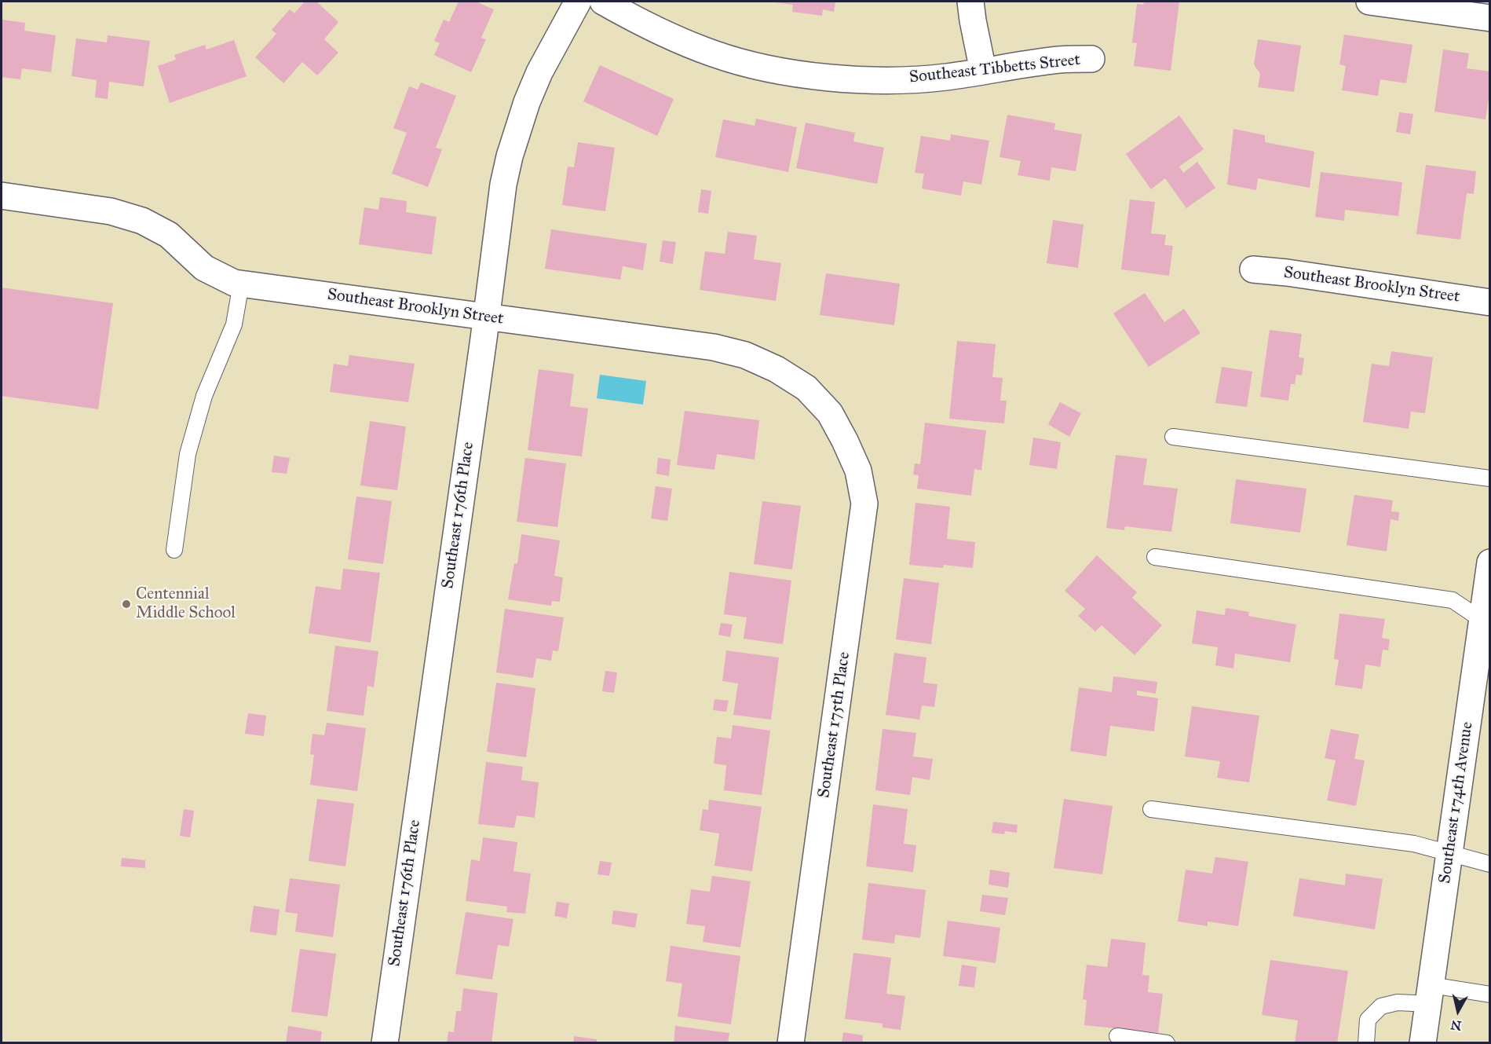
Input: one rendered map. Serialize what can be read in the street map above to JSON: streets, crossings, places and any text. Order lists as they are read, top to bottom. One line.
{"streets":{"street":["Southeast Tibbetts Street","Southeast Brooklyn Street","Southeast 176th Place","Southeast 175th Place","Southeast 174th Avenue"]},"crossings":[["Southeast Brooklyn Street","Southeast 176th Place"],["Southeast Brooklyn Street","Southeast 175th Place"]],"places":["Centennial Middle School"],"north":"bottom"}
